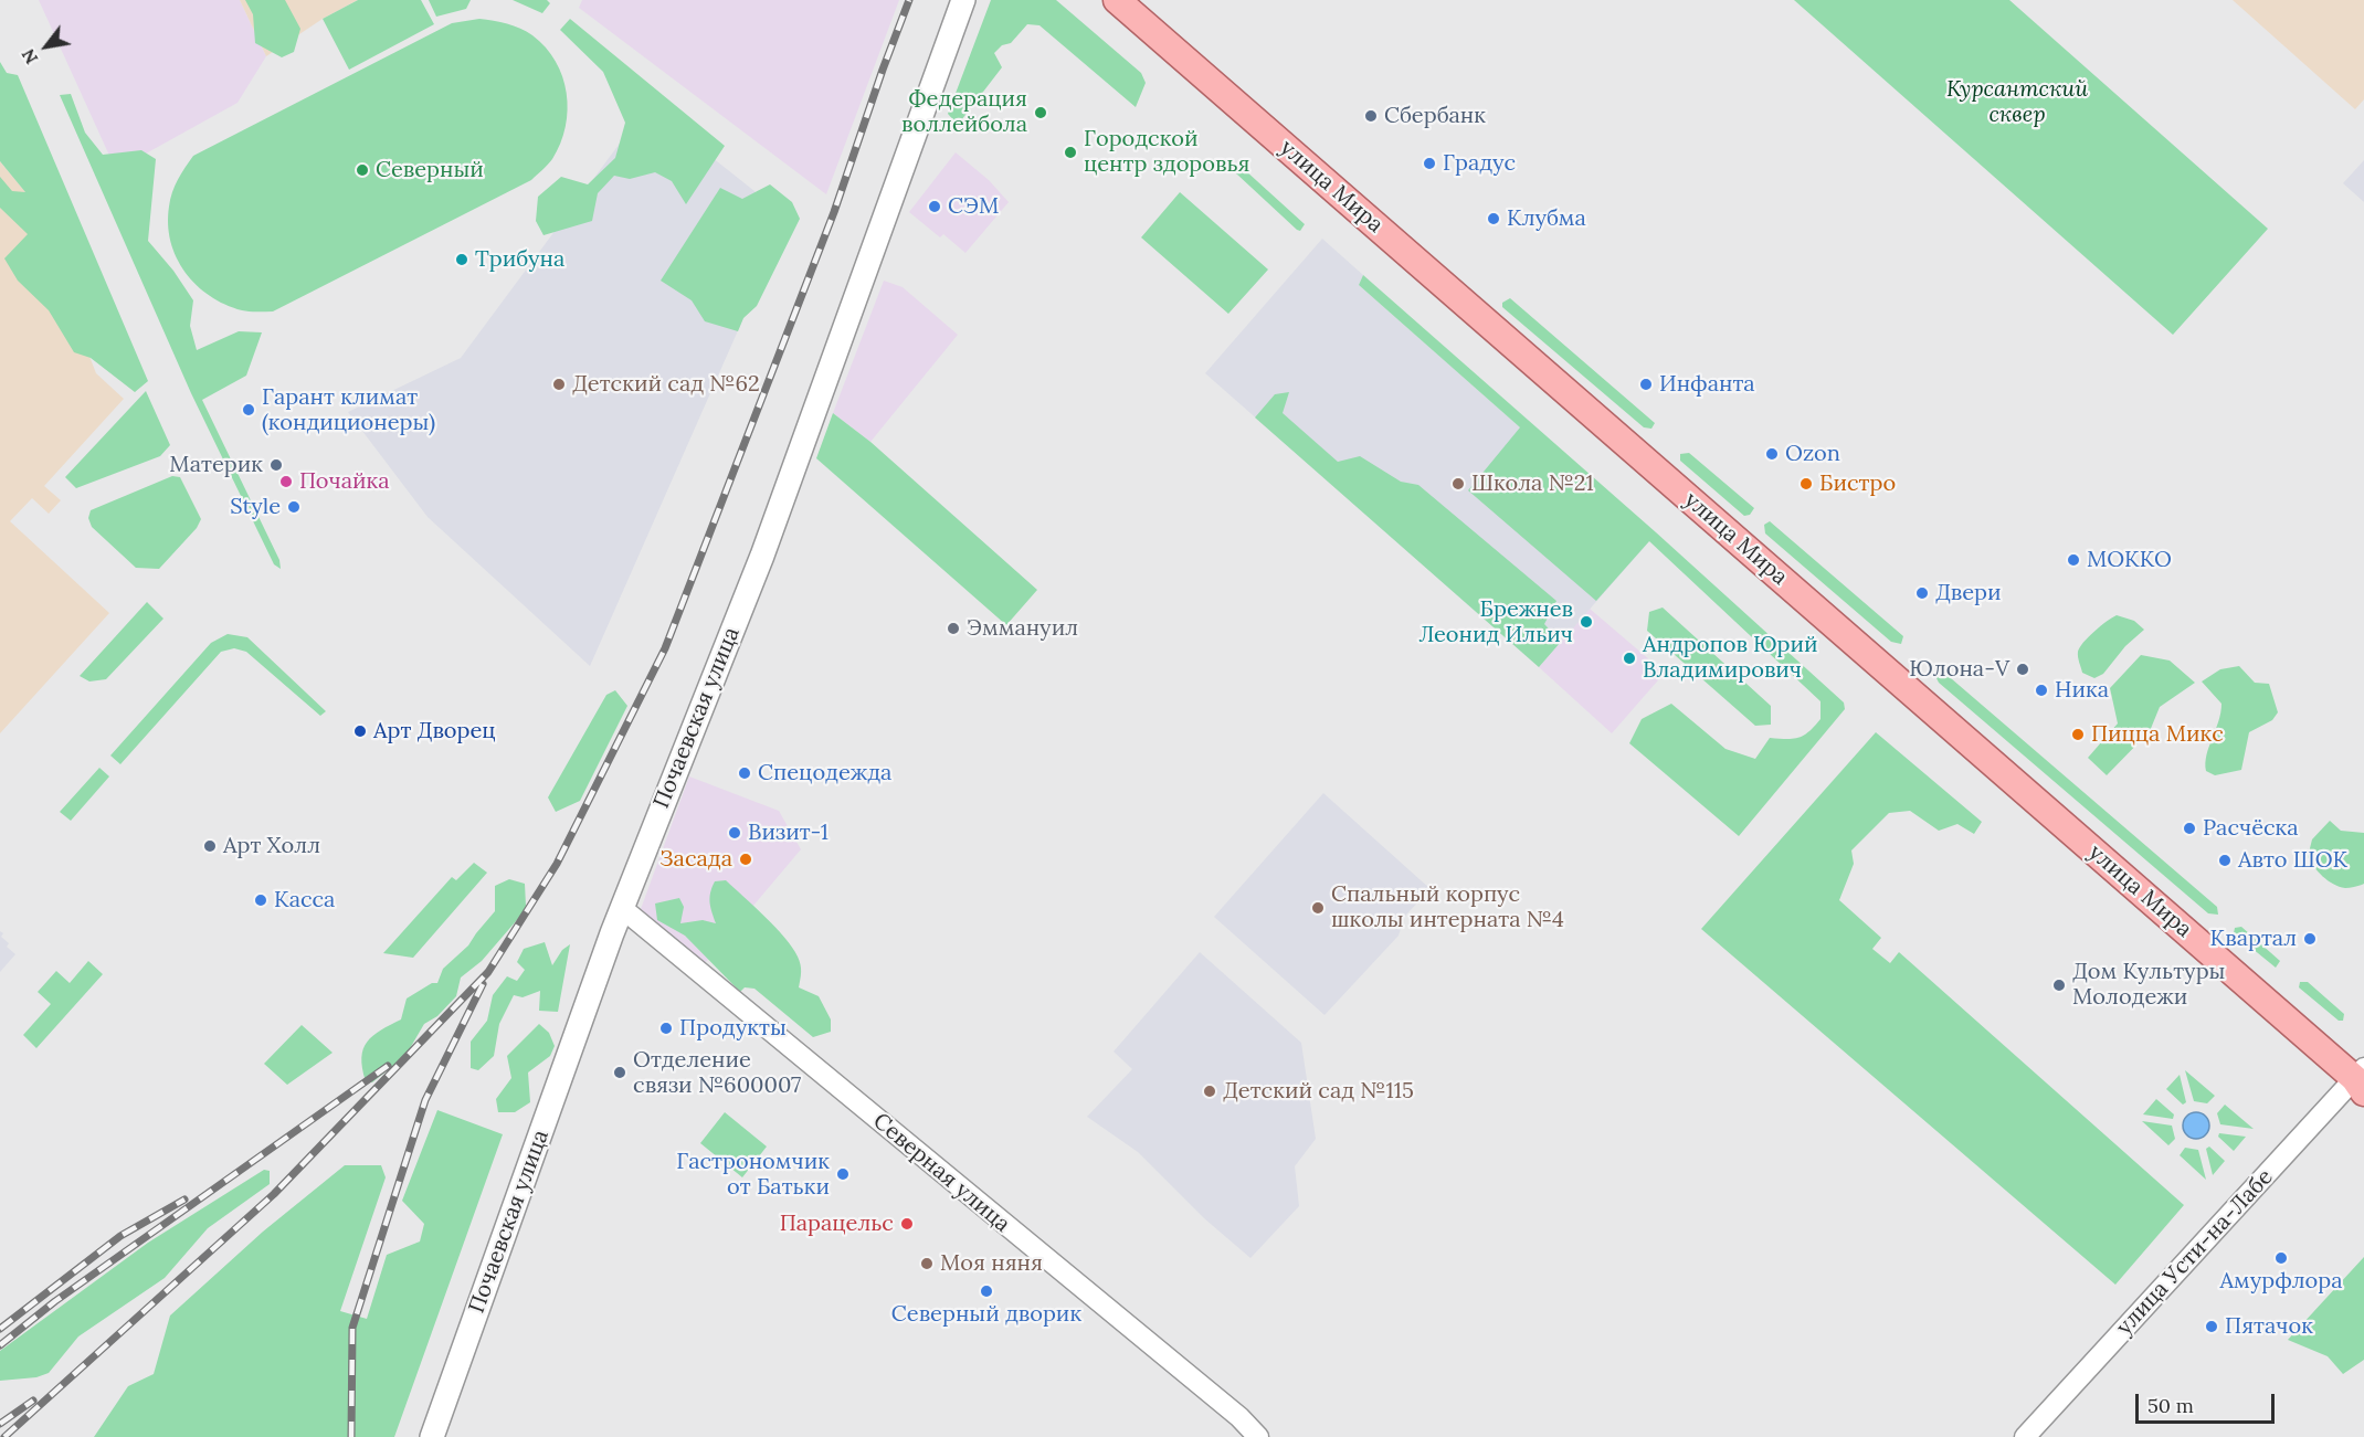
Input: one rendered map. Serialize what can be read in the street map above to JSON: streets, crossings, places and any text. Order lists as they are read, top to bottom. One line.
{"streets":{"main road":["улица Мира","Почаевская улица"],"street":["Северная улица","улица Усти-на-Лабе"]},"crossings":[["улица Мира","улица Усти-на-Лабе"],["Почаевская улица","Северная улица"]],"parks":["Курсантский сквер"],"places":["Федерация воллейбола","Сбербанк","Городской центр здоровья","Градус","Северный","СЭМ","Клубма","Трибуна","Детский сад №62","Инфанта","Гарант климат (кондиционеры)","Ozon","Материк","Почайка","Школа №21","Бистро","Style","МОККО","Двери","Брежнев Леонид Ильич","Эммануил","Андропов Юрий Владимирович","Юлона-V","Ника","Арт Дворец","Пицца Микс","Спецодежда","Расчёска","Визит-1","Арт Холл","Засада","Авто ШОК","Касса","Cпальный корпус школы интерната №4","Квартал","Дом Культуры Молодежи","Продукты","Отделение связи №600007","Детский сад №115","Гастрономчик от Батьки","Парацельс","Амурфлора","Моя няня","Северный дворик","Пятачок"],"scale_bar":"50 m","north":"bottom left"}
